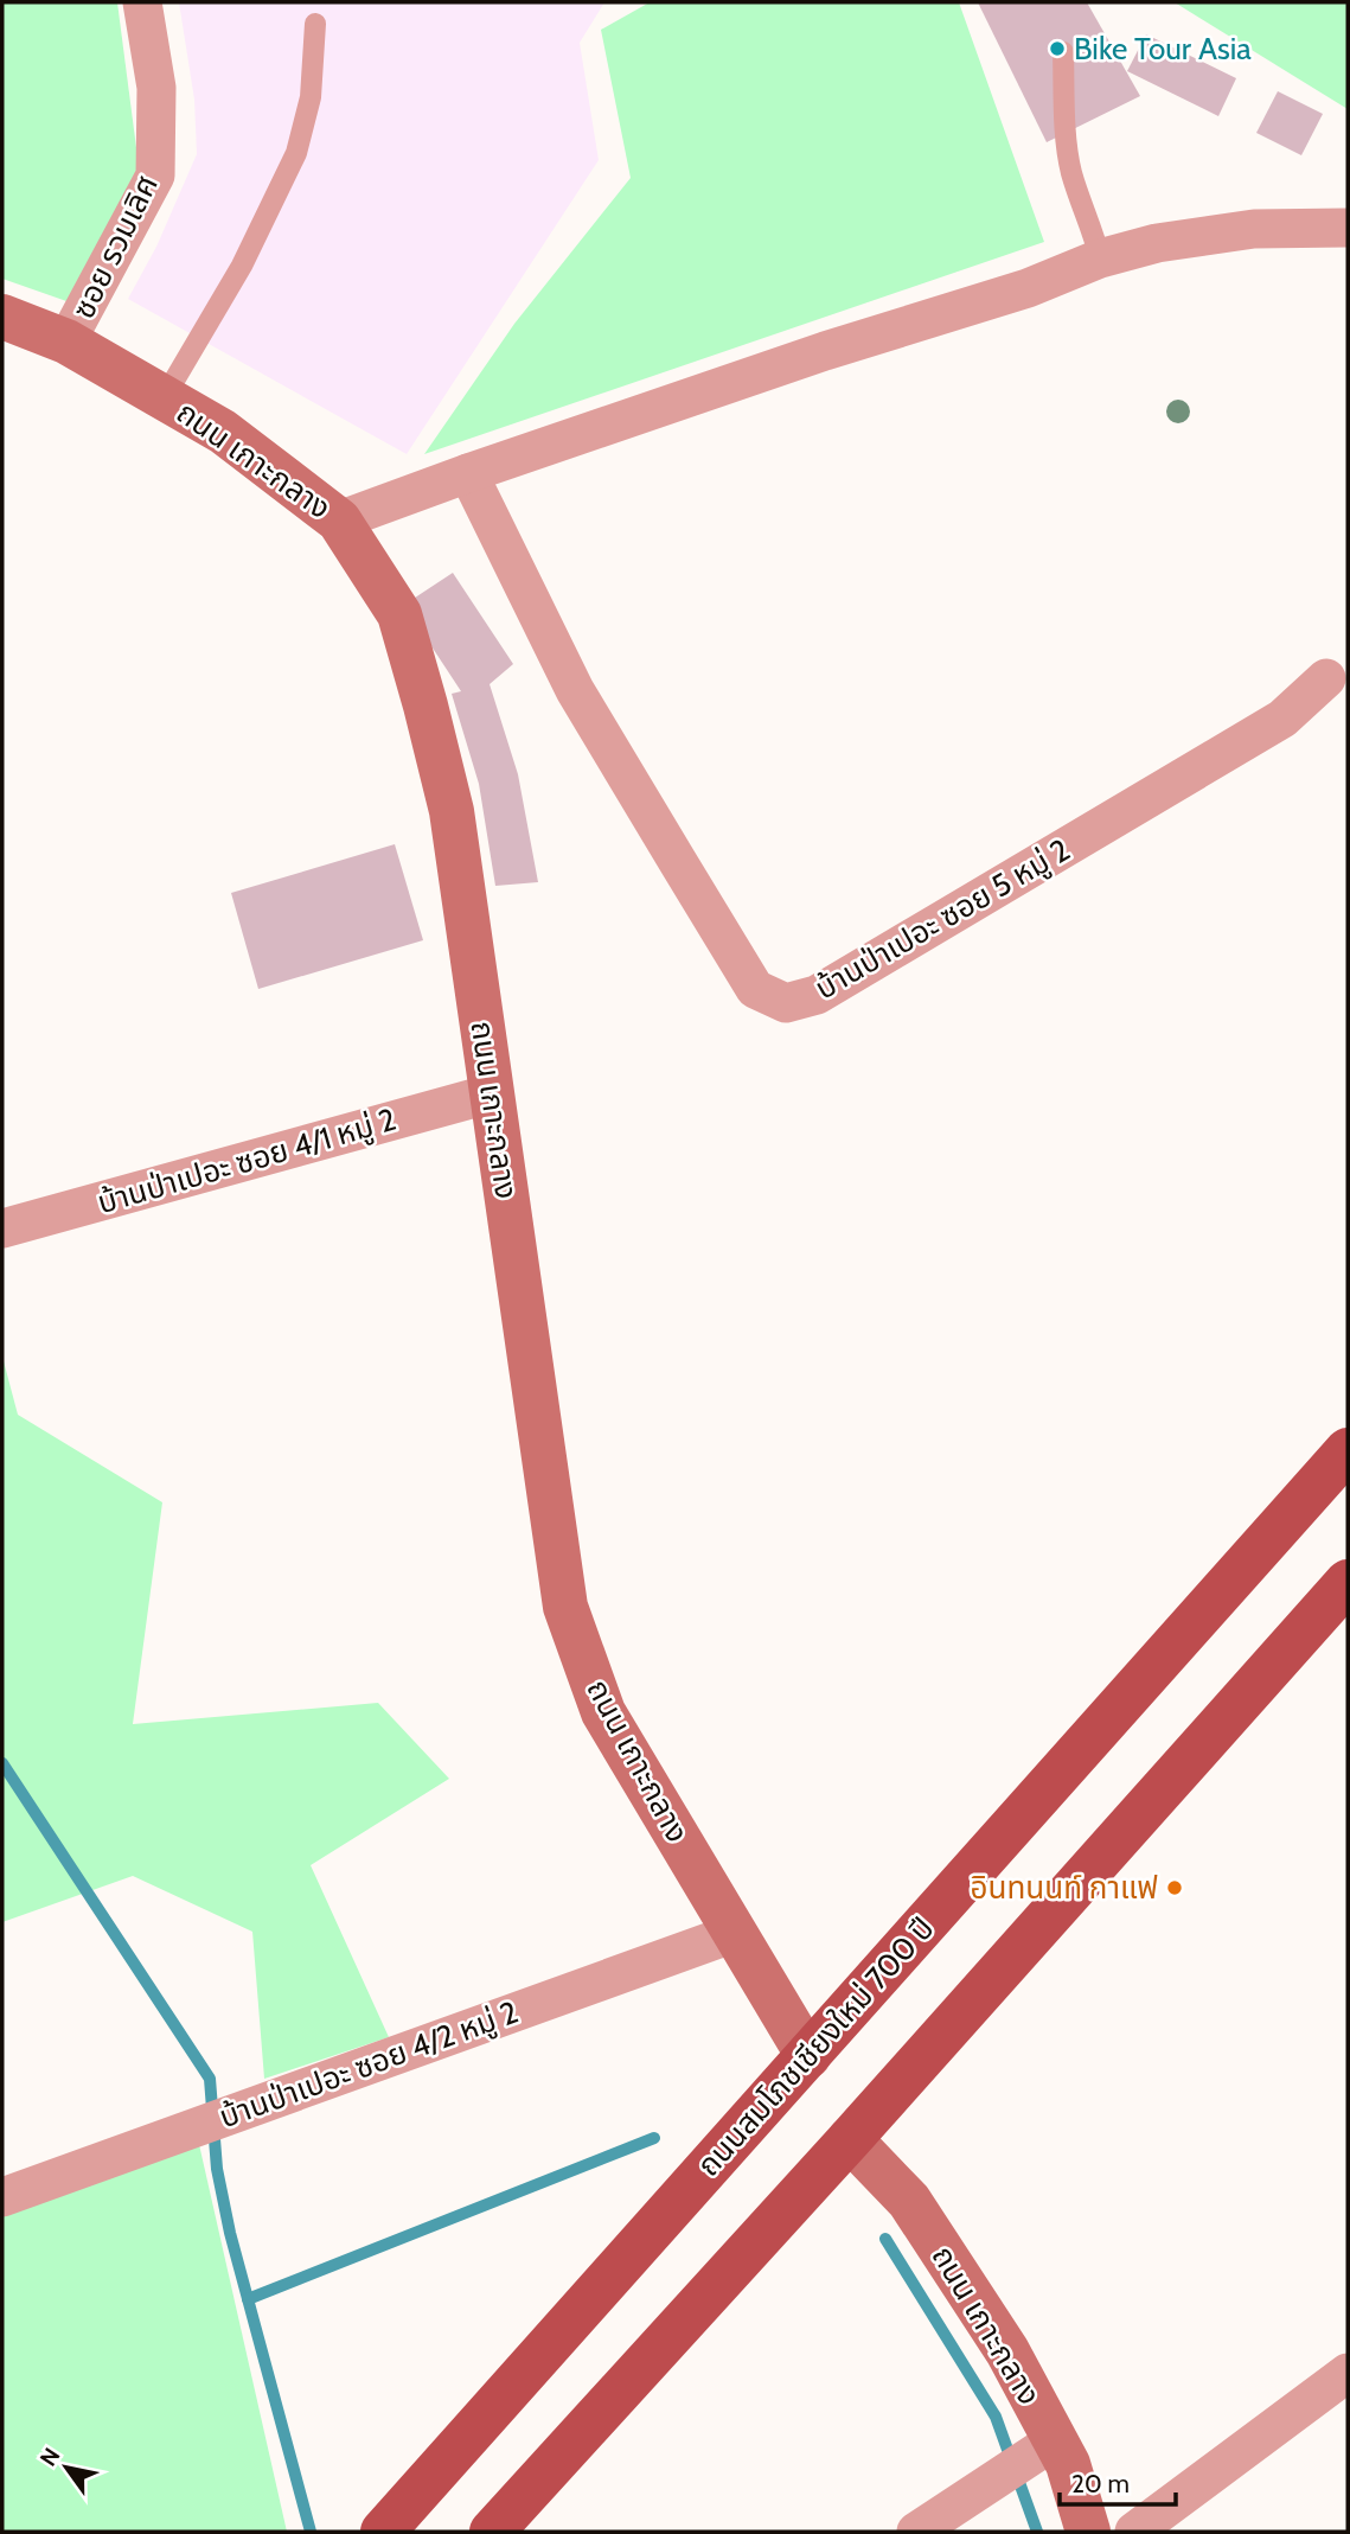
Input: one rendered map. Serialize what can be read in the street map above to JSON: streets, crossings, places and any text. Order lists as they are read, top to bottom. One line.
{"streets":{"main road":["ถนนสมโภชเชียงใหม่ 700 ปี"],"street":["ซอย รวมเลิศ","ถนน เกาะกลาง","บ้านป่าเปอะ ซอย 5 หมู่ 2","บ้านป่าเปอะ ซอย 4/1 หมู่ 2","บ้านป่าเปอะ ซอย 4/2 หมู่ 2"]},"crossings":[["ซอย รวมเลิศ","ถนน เกาะกลาง"],["ถนน เกาะกลาง","บ้านป่าเปอะ ซอย 4/1 หมู่ 2"],["ถนน เกาะกลาง","ถนนสมโภชเชียงใหม่ 700 ปี"],["ถนน เกาะกลาง","บ้านป่าเปอะ ซอย 4/2 หมู่ 2"]],"places":["Bike Tour Asia","อินทนนท์ กาแฟ"],"scale_bar":"20 m","north":"top left"}
